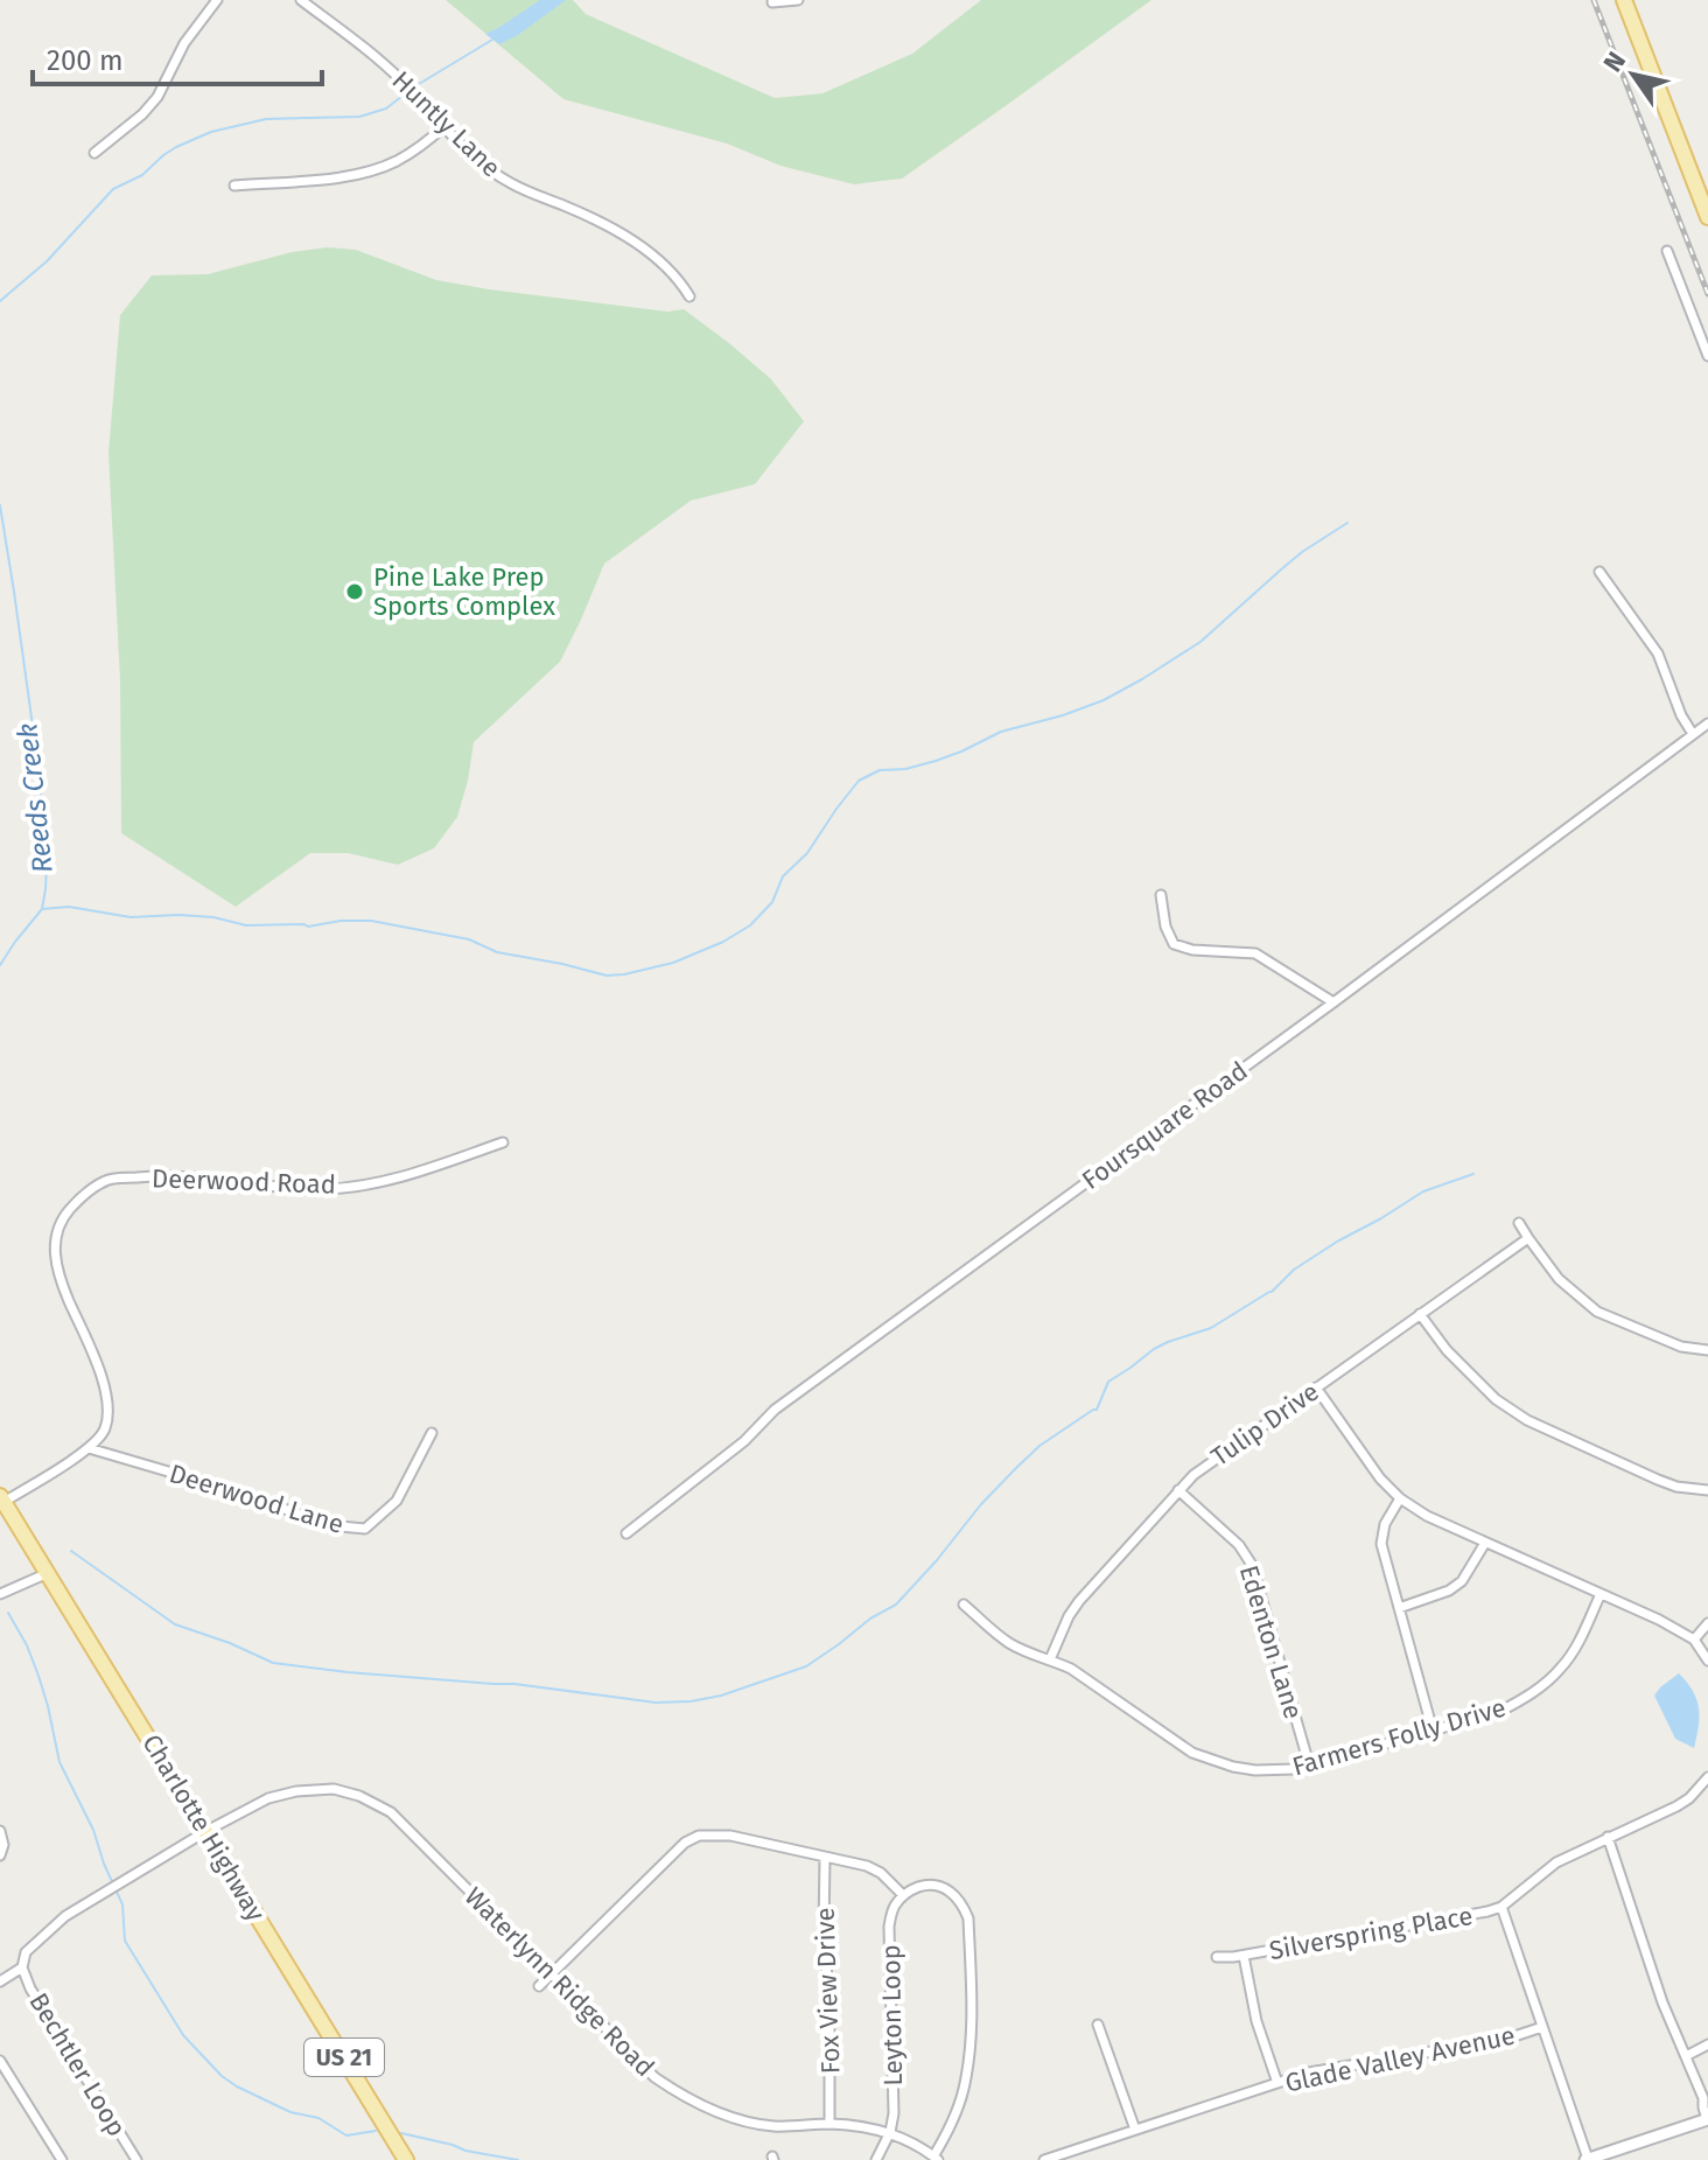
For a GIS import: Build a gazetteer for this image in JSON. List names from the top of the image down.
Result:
{
  "streets": {
    "main road": ["Charlotte Highway", "US 21"],
    "street": [
      "Huntly Lane",
      "Foursquare Road",
      "Deerwood Road",
      "Tulip Drive",
      "Deerwood Lane",
      "Edenton Lane",
      "Farmers Folly Drive",
      "Silverspring Place",
      "Waterlynn Ridge Road",
      "Fox View Drive",
      "Leyton Loop",
      "Glade Valley Avenue",
      "Bechtler Loop"
    ]
  },
  "crossings": [
    ["Deerwood Road", "Deerwood Lane"],
    ["Tulip Drive", "Edenton Lane"],
    ["Tulip Drive", "Farmers Folly Drive"],
    ["Edenton Lane", "Farmers Folly Drive"],
    ["Charlotte Highway", "Waterlynn Ridge Road"],
    ["Waterlynn Ridge Road", "Fox View Drive"],
    ["Waterlynn Ridge Road", "Leyton Loop"],
    ["Waterlynn Ridge Road", "Bechtler Loop"]
  ],
  "water": ["Reeds Creek"],
  "places": ["Pine Lake Prep Sports Complex"],
  "scale_bar": "200 m",
  "north": "top left"
}
